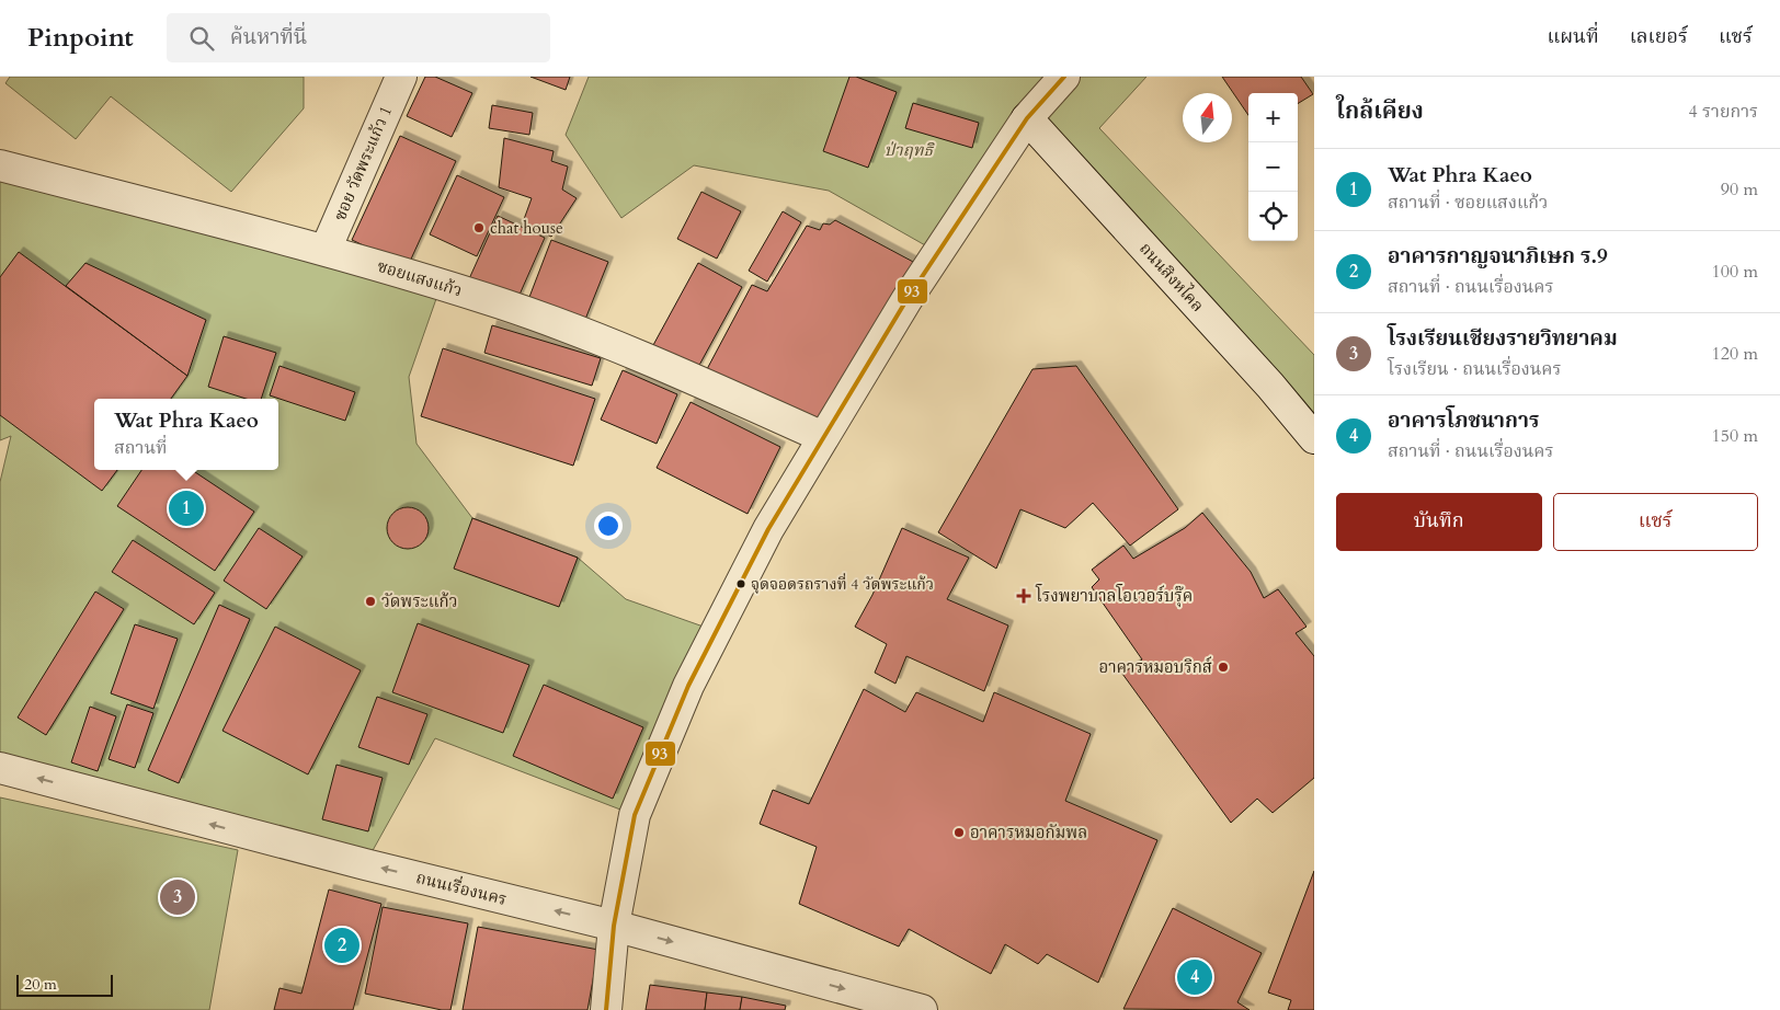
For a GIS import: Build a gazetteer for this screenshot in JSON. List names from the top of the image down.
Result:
{
  "streets": {
    "street": [
      "ซอย วัดพระแก้ว 1",
      "ถนนสิงหไคล",
      "ซอยแสงแก้ว",
      "ถนนเรื่องนคร"
    ]
  },
  "crossings": [
    ["ซอย วัดพระแก้ว 1", "ซอยแสงแก้ว"]
  ],
  "parks": ["ป่าฤทธิ"],
  "places": {
    "other": [
      "chat house",
      "จุดจอดรถรางที่ 4 วัดพระแก้ว",
      "วัดพระแก้ว",
      "อาคารหมอบริกส์",
      "อาคารหมอกัมพล"
    ],
    "health": ["โรงพยาบาลโอเวอร์บรุ๊ค"]
  },
  "lines": ["transit line 93"],
  "scale_bar": "20 m",
  "north": "top",
  "page": {
    "header": "Pinpoint",
    "search": "ค้นหาที่นี่",
    "nav": ["แผนที่", "เลเยอร์", "แชร์"],
    "heading": ["ใกล้เคียง", "4 รายการ"],
    "map_buttons": ["+", "−"],
    "list": [
      {
        "mark": "1",
        "name": "Wat Phra Kaeo",
        "note": "สถานที่ · ซอยแสงแก้ว",
        "value": "90 m"
      },
      {
        "mark": "2",
        "name": "อาคารกาญจนาภิเษก ร.9",
        "note": "สถานที่ · ถนนเรื่องนคร",
        "value": "100 m"
      },
      {
        "mark": "3",
        "name": "โรงเรียนเชียงรายวิทยาคม",
        "note": "โรงเรียน · ถนนเรื่องนคร",
        "value": "120 m"
      },
      {
        "mark": "4",
        "name": "อาคารโภชนาการ",
        "note": "สถานที่ · ถนนเรื่องนคร",
        "value": "150 m"
      }
    ],
    "popup": ["Wat Phra Kaeo", "สถานที่"],
    "buttons": ["บันทึก", "แชร์"],
    "pins": [
      "1",
      "3",
      "2",
      "4"
    ],
    "scale": "20 m"
  }
}
